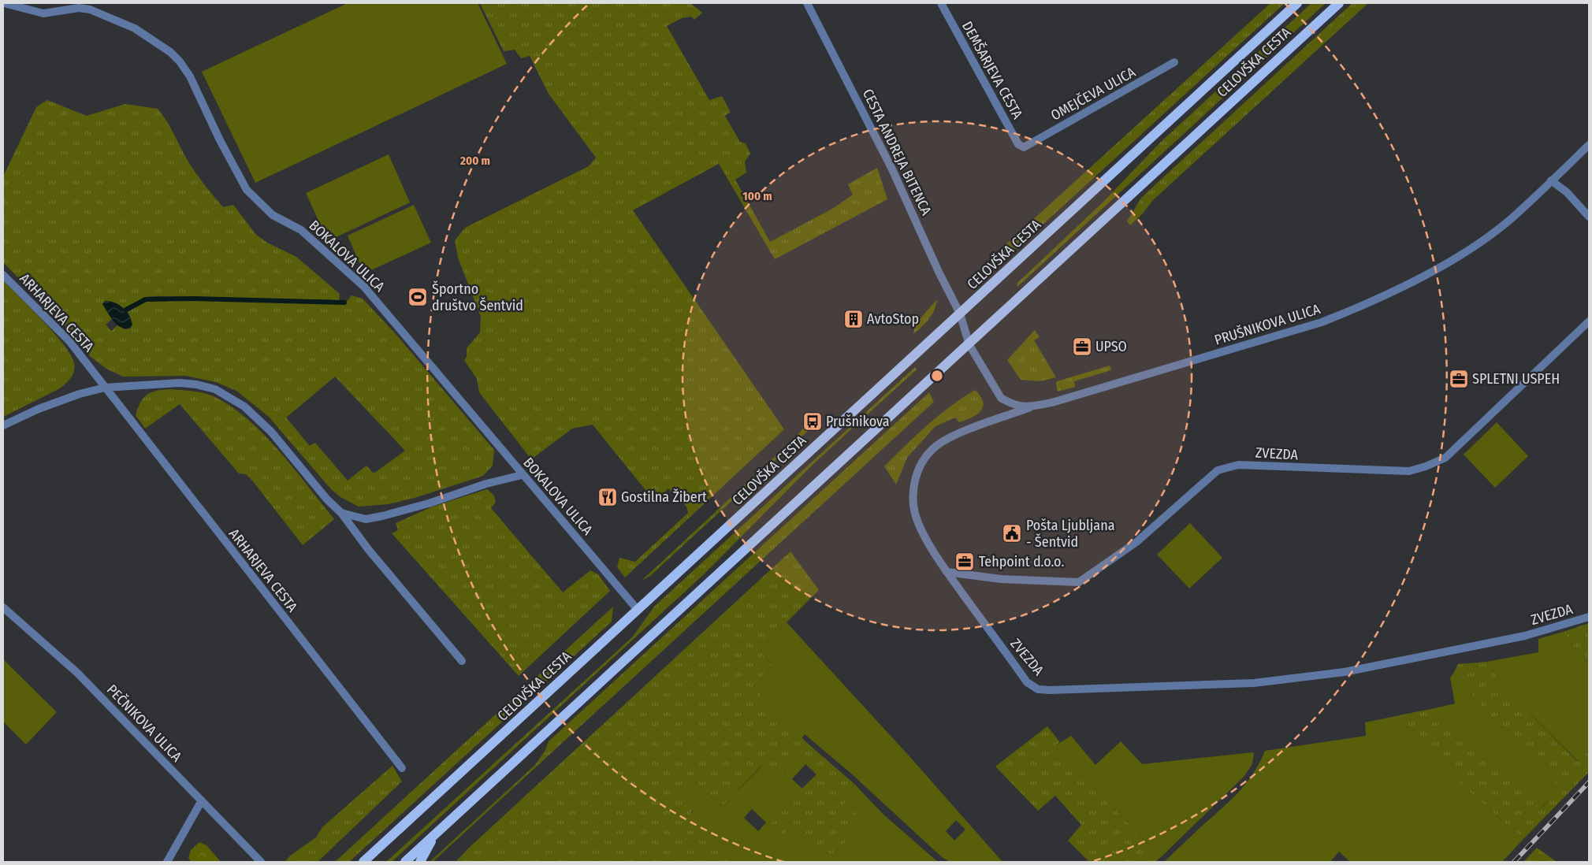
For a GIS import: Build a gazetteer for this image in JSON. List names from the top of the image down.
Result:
{
  "streets": {
    "main road": ["CELOVŠKA CESTA"],
    "street": [
      "DEMŠARJEVA CESTA",
      "OMEJČEVA ULICA",
      "CESTA ANDREJA BITENCA",
      "BOKALOVA ULICA",
      "ARHARJEVA CESTA",
      "PRUŠNIKOVA ULICA",
      "ZVEZDA",
      "PEČNIKOVA ULICA"
    ]
  },
  "crossings": [
    ["CELOVŠKA CESTA", "CESTA ANDREJA BITENCA"],
    ["CELOVŠKA CESTA", "BOKALOVA ULICA"],
    ["CELOVŠKA CESTA", "PRUŠNIKOVA ULICA"],
    ["DEMŠARJEVA CESTA", "OMEJČEVA ULICA"],
    ["CESTA ANDREJA BITENCA", "PRUŠNIKOVA ULICA"],
    ["PRUŠNIKOVA ULICA", "ZVEZDA"]
  ],
  "places": {
    "sports": ["Športno društvo Šentvid"],
    "building": ["AvtoStop"],
    "office": ["UPSO", "SPLETNI USPEH", "Tehpoint d.o.o."],
    "bus stop": ["Prušnikova"],
    "restaurant": ["Gostilna Žibert"],
    "public building": ["Pošta Ljubljana - Šentvid"]
  },
  "rings": ["200 m", "100 m"]
}
